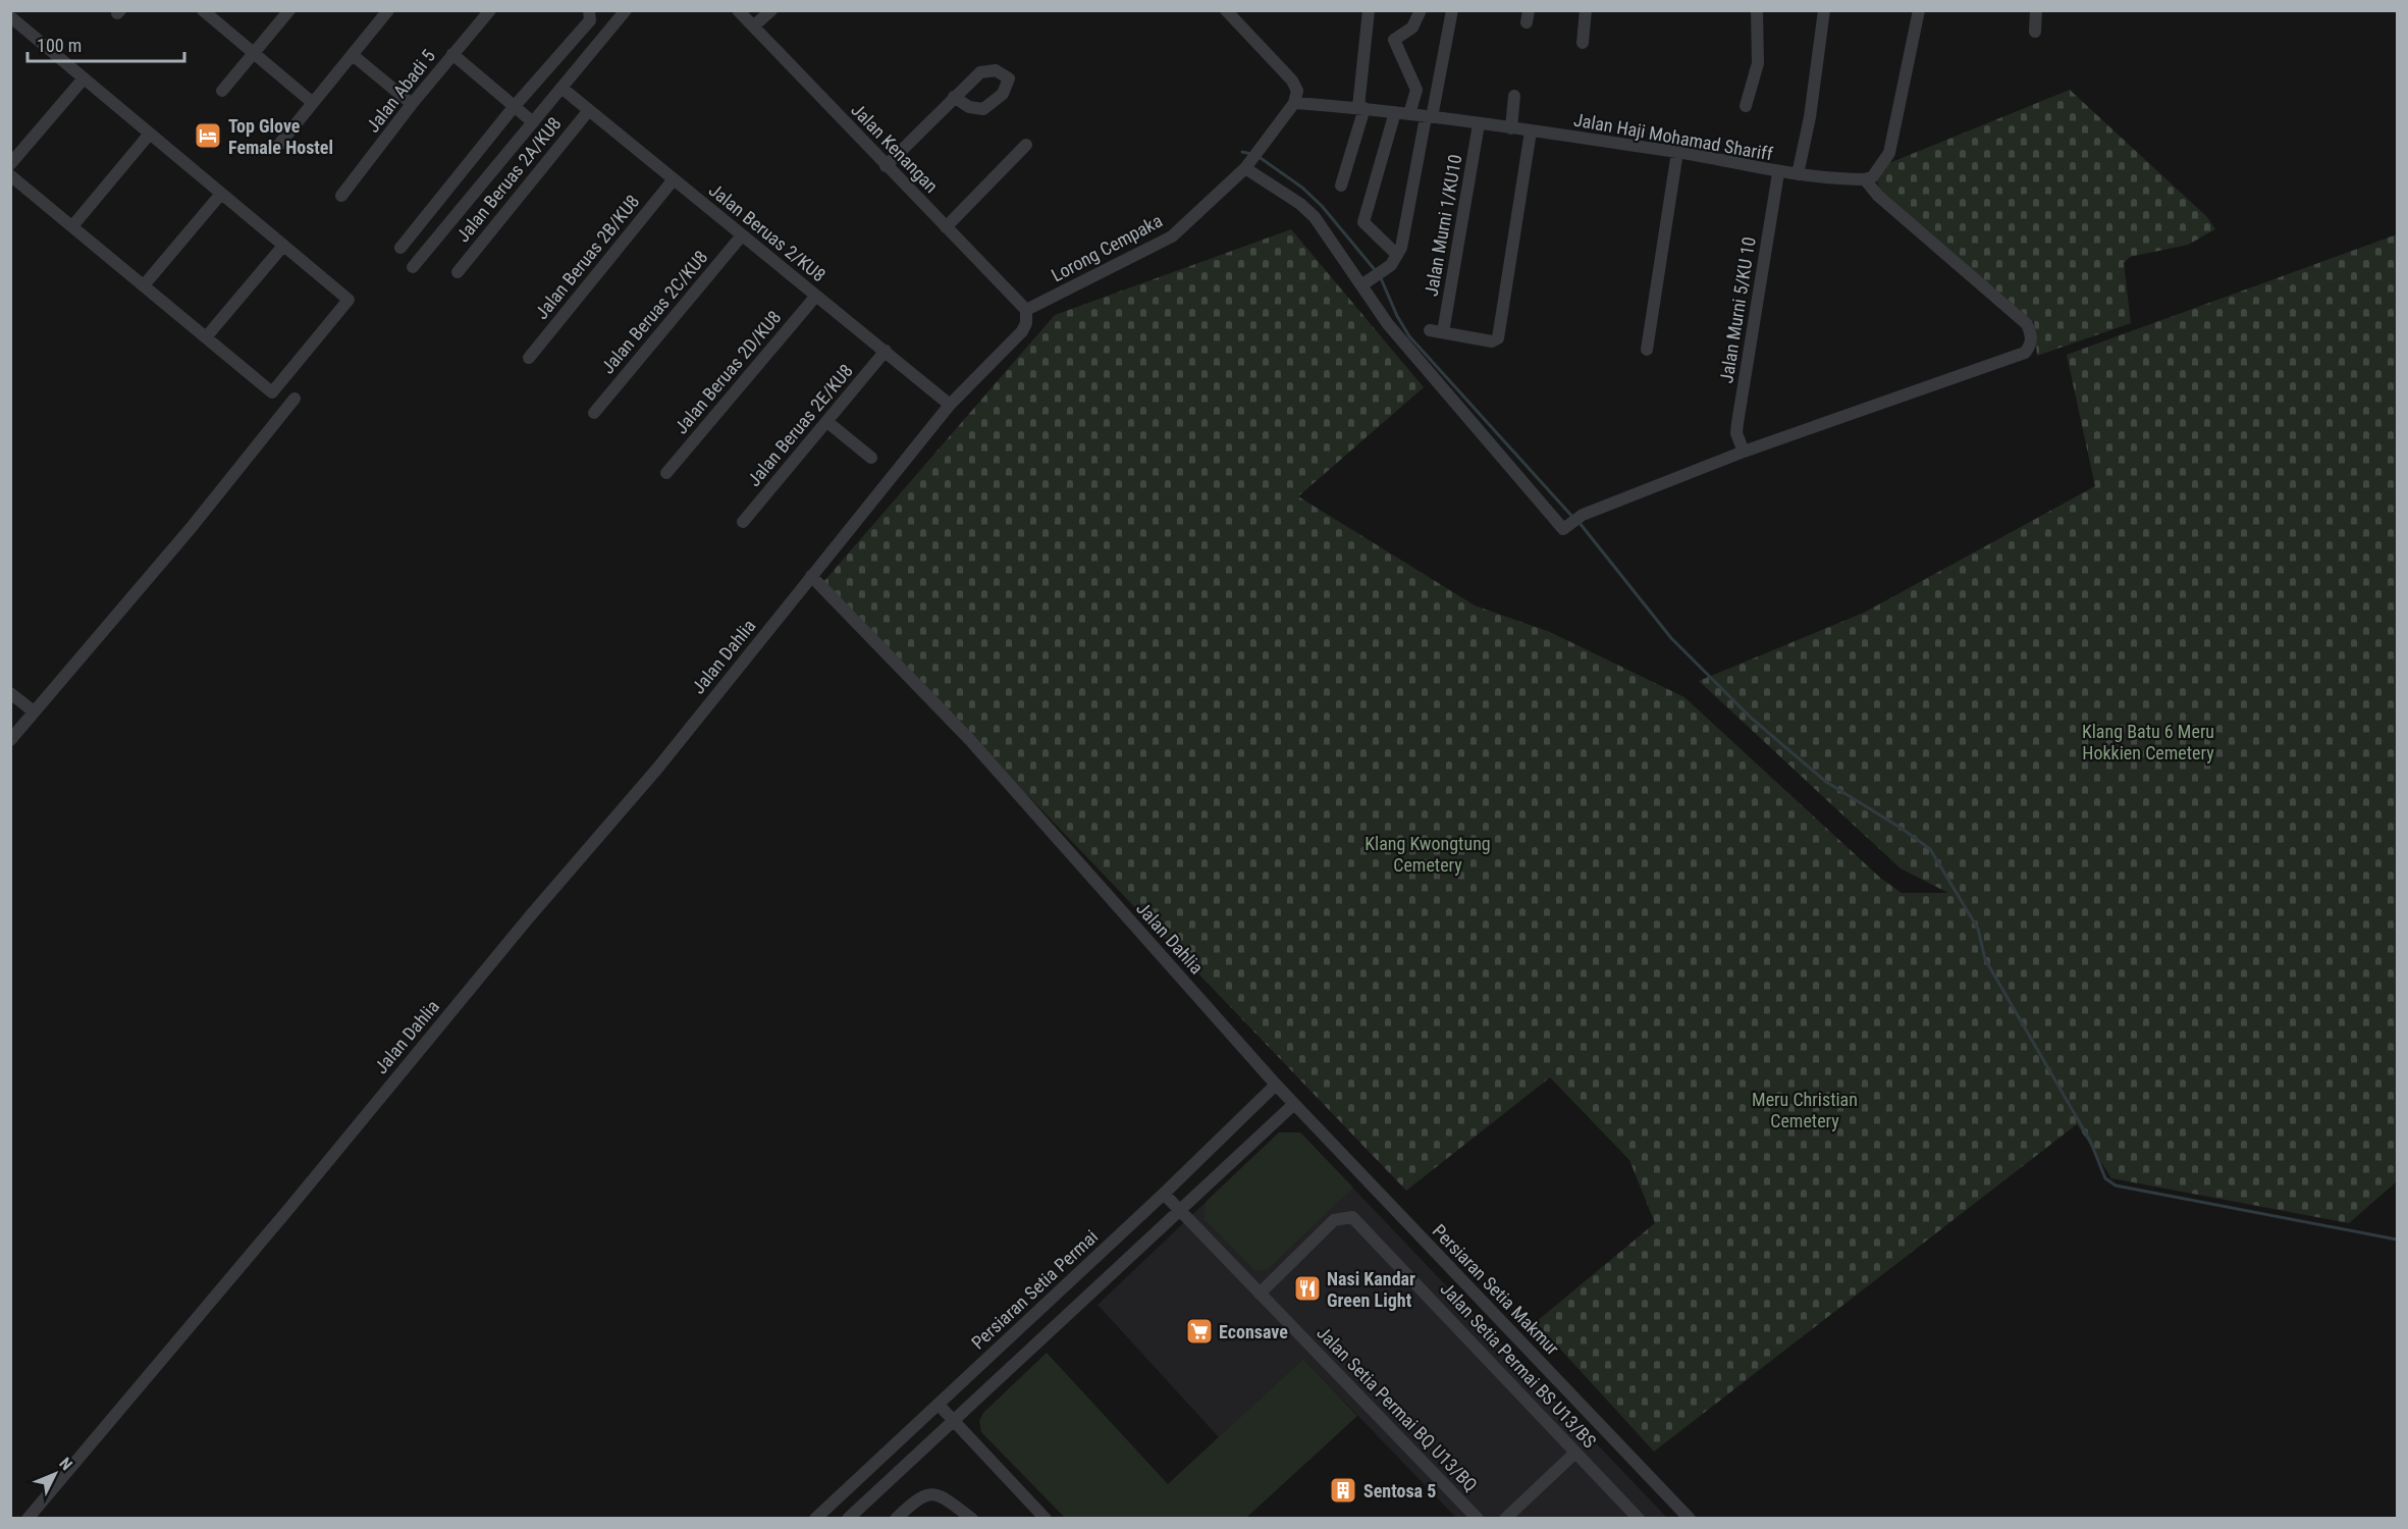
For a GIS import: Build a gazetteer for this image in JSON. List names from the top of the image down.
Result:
{
  "streets": {
    "street": [
      "Jalan Abadi 5",
      "Jalan Haji Mohamad Shariff",
      "Jalan Kenangan",
      "Jalan Beruas 2A/KU8",
      "Jalan Murni 1/KU10",
      "Jalan Beruas 2/KU8",
      "Lorong Cempaka",
      "Jalan Beruas 2B/KU8",
      "Jalan Murni 5/KU 10",
      "Jalan Beruas 2C/KU8",
      "Jalan Beruas 2D/KU8",
      "Jalan Beruas 2E/KU8",
      "Jalan Dahlia",
      "Persiaran Setia Permai",
      "Persiaran Setia Makmur",
      "Jalan Setia Permai BS U13/BS",
      "Jalan Setia Permai BQ U13/BQ"
    ]
  },
  "crossings": [
    ["Jalan Haji Mohamad Shariff", "Jalan Murni 1/KU10"],
    ["Jalan Haji Mohamad Shariff", "Lorong Cempaka"],
    ["Jalan Haji Mohamad Shariff", "Jalan Murni 5/KU 10"],
    ["Jalan Kenangan", "Lorong Cempaka"],
    ["Jalan Kenangan", "Jalan Dahlia"],
    ["Jalan Beruas 2A/KU8", "Jalan Beruas 2/KU8"],
    ["Jalan Beruas 2/KU8", "Jalan Beruas 2B/KU8"],
    ["Jalan Beruas 2/KU8", "Jalan Beruas 2C/KU8"],
    ["Jalan Beruas 2/KU8", "Jalan Beruas 2D/KU8"],
    ["Jalan Beruas 2/KU8", "Jalan Beruas 2E/KU8"],
    ["Jalan Beruas 2/KU8", "Jalan Dahlia"],
    ["Lorong Cempaka", "Jalan Dahlia"],
    ["Jalan Dahlia", "Persiaran Setia Permai"],
    ["Jalan Dahlia", "Persiaran Setia Makmur"],
    ["Persiaran Setia Permai", "Persiaran Setia Makmur"],
    ["Persiaran Setia Permai", "Jalan Setia Permai BQ U13/BQ"],
    ["Jalan Setia Permai BS U13/BS", "Jalan Setia Permai BQ U13/BQ"]
  ],
  "parks": ["Klang Batu 6 Meru Hokkien Cemetery", "Klang Kwongtung Cemetery", "Meru Christian Cemetery"],
  "places": {
    "hotel": ["Top Glove Female Hostel"],
    "restaurant": ["Nasi Kandar Green Light"],
    "supermarket": ["Econsave"],
    "building": ["Sentosa 5"]
  },
  "scale_bar": "100 m",
  "north": "top right"
}
